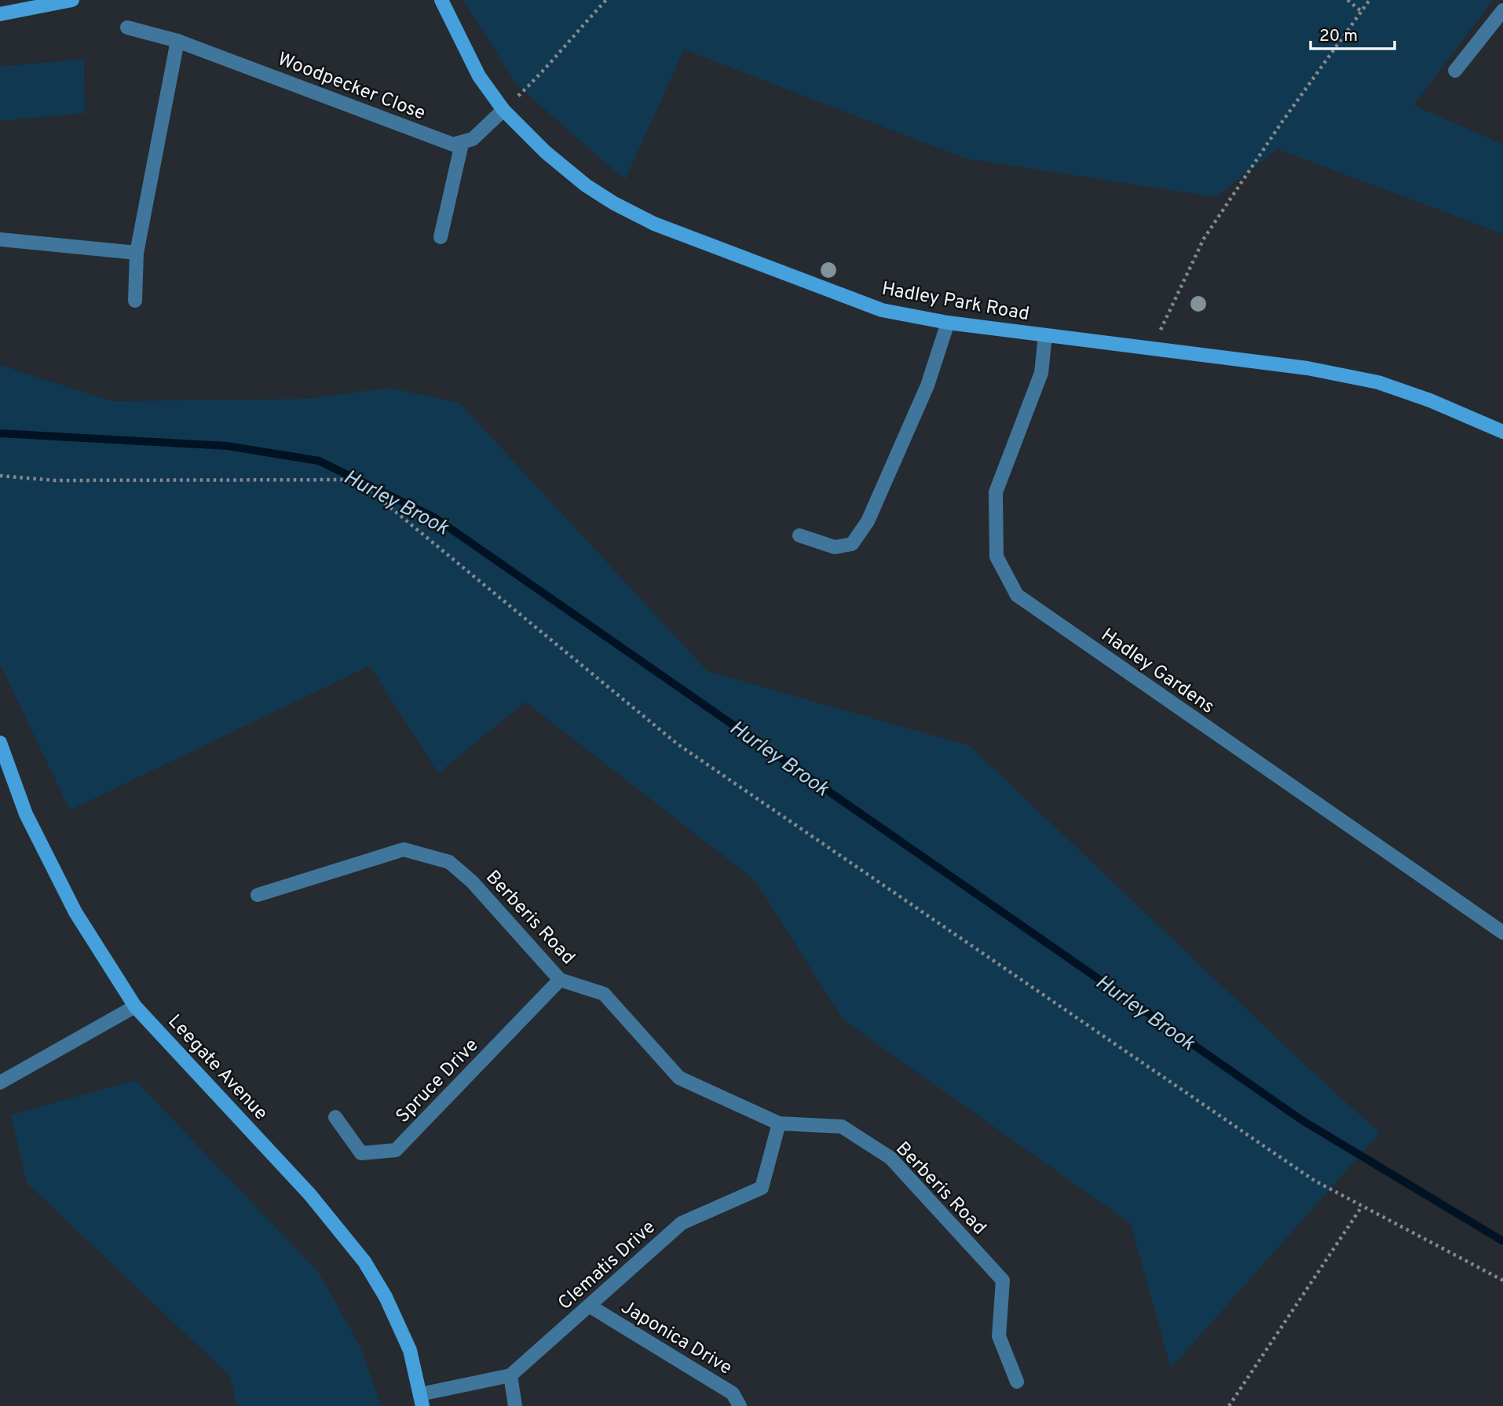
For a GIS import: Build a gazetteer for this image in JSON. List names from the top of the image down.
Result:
{
  "streets": {
    "street": [
      "Woodpecker Close",
      "Hadley Park Road",
      "Hadley Gardens",
      "Berberis Road",
      "Leegate Avenue",
      "Spruce Drive",
      "Clematis Drive",
      "Japonica Drive"
    ]
  },
  "crossings": [
    ["Hadley Park Road", "Hadley Gardens"],
    ["Berberis Road", "Spruce Drive"],
    ["Berberis Road", "Clematis Drive"],
    ["Leegate Avenue", "Clematis Drive"],
    ["Clematis Drive", "Japonica Drive"]
  ],
  "water": ["Hurley Brook"],
  "scale_bar": "20 m"
}
